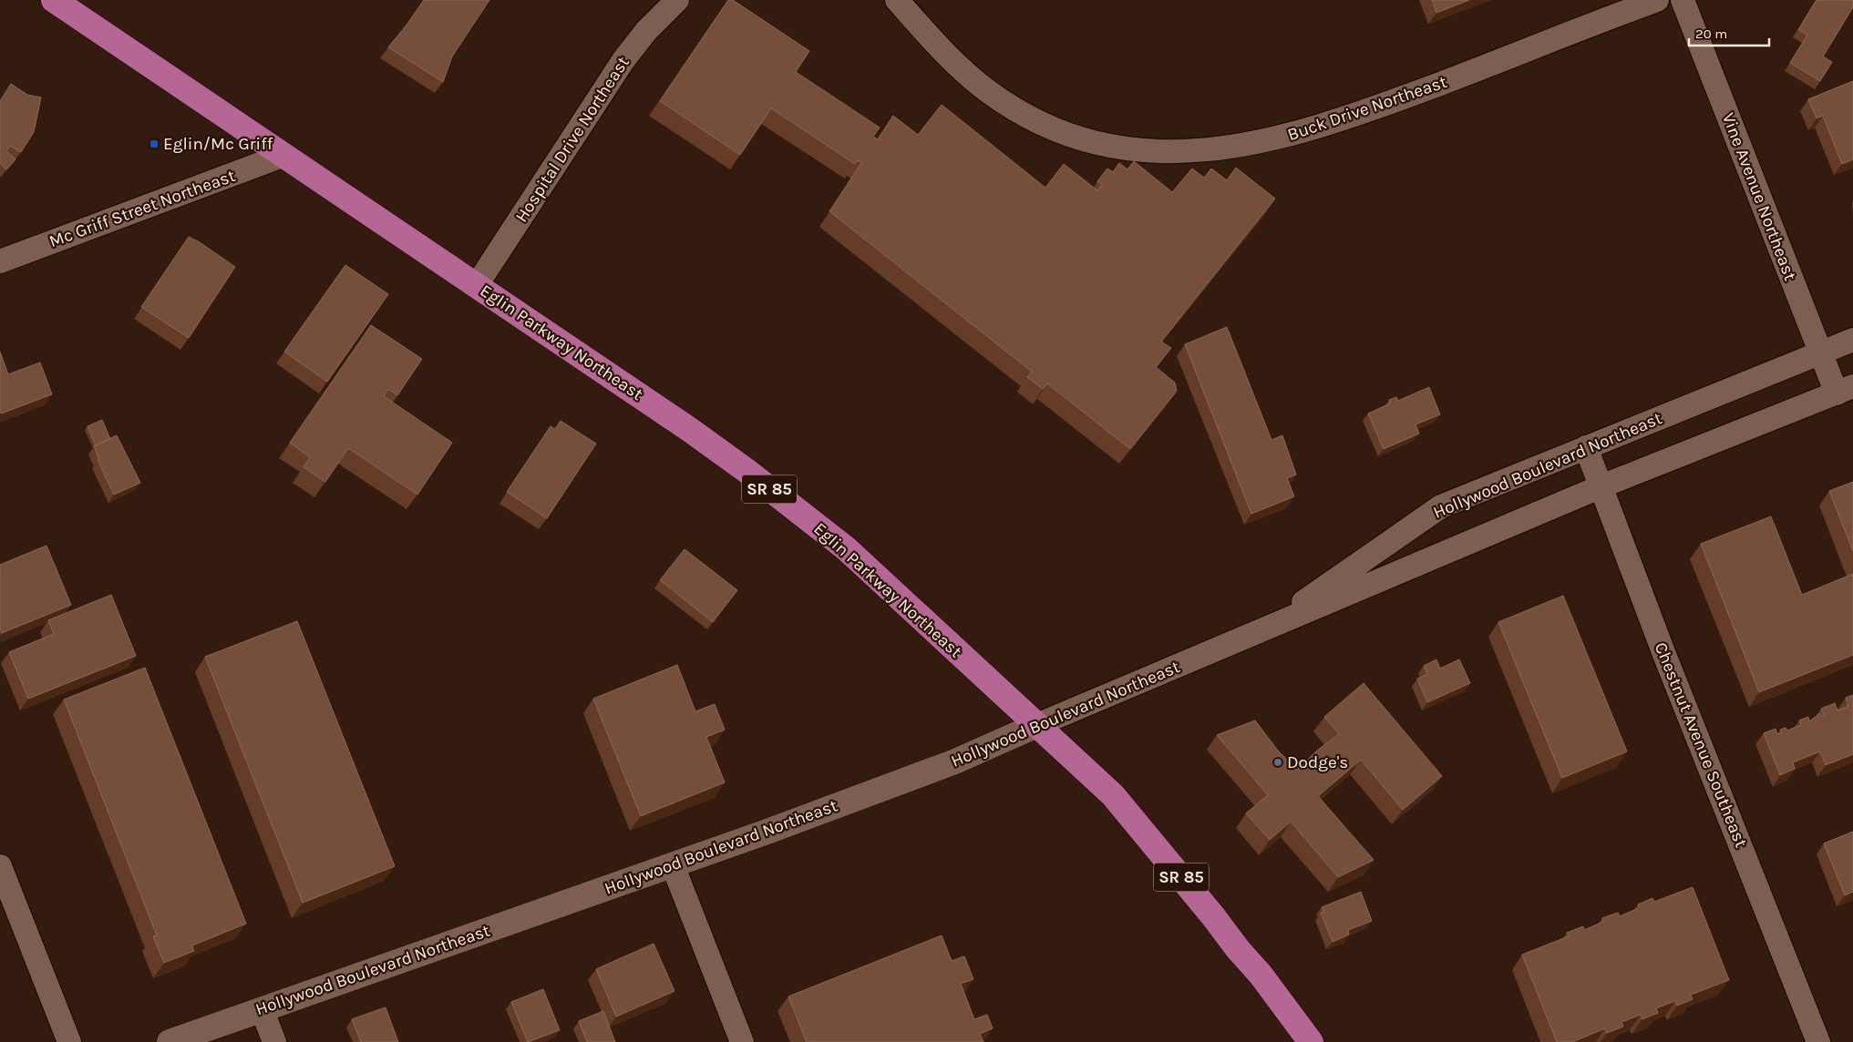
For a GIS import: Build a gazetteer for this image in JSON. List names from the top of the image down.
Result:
{
  "streets": {
    "highway": ["Eglin Parkway Northeast", "SR 85"],
    "street": [
      "Buck Drive Northeast",
      "Hospital Drive Northeast",
      "Vine Avenue Northeast",
      "Mc Griff Street Northeast",
      "Hollywood Boulevard Northeast",
      "Chestnut Avenue Southeast"
    ]
  },
  "crossings": [
    ["Hospital Drive Northeast", "Eglin Parkway Northeast"],
    ["Vine Avenue Northeast", "Hollywood Boulevard Northeast"],
    ["Mc Griff Street Northeast", "Eglin Parkway Northeast"],
    ["Eglin Parkway Northeast", "Hollywood Boulevard Northeast"],
    ["Eglin Parkway Northeast", "SR 85"],
    ["Hollywood Boulevard Northeast", "SR 85"],
    ["Hollywood Boulevard Northeast", "Chestnut Avenue Southeast"]
  ],
  "places": {
    "transit": ["Eglin/Mc Griff"],
    "other": ["Dodge's"]
  },
  "scale_bar": "20 m"
}
